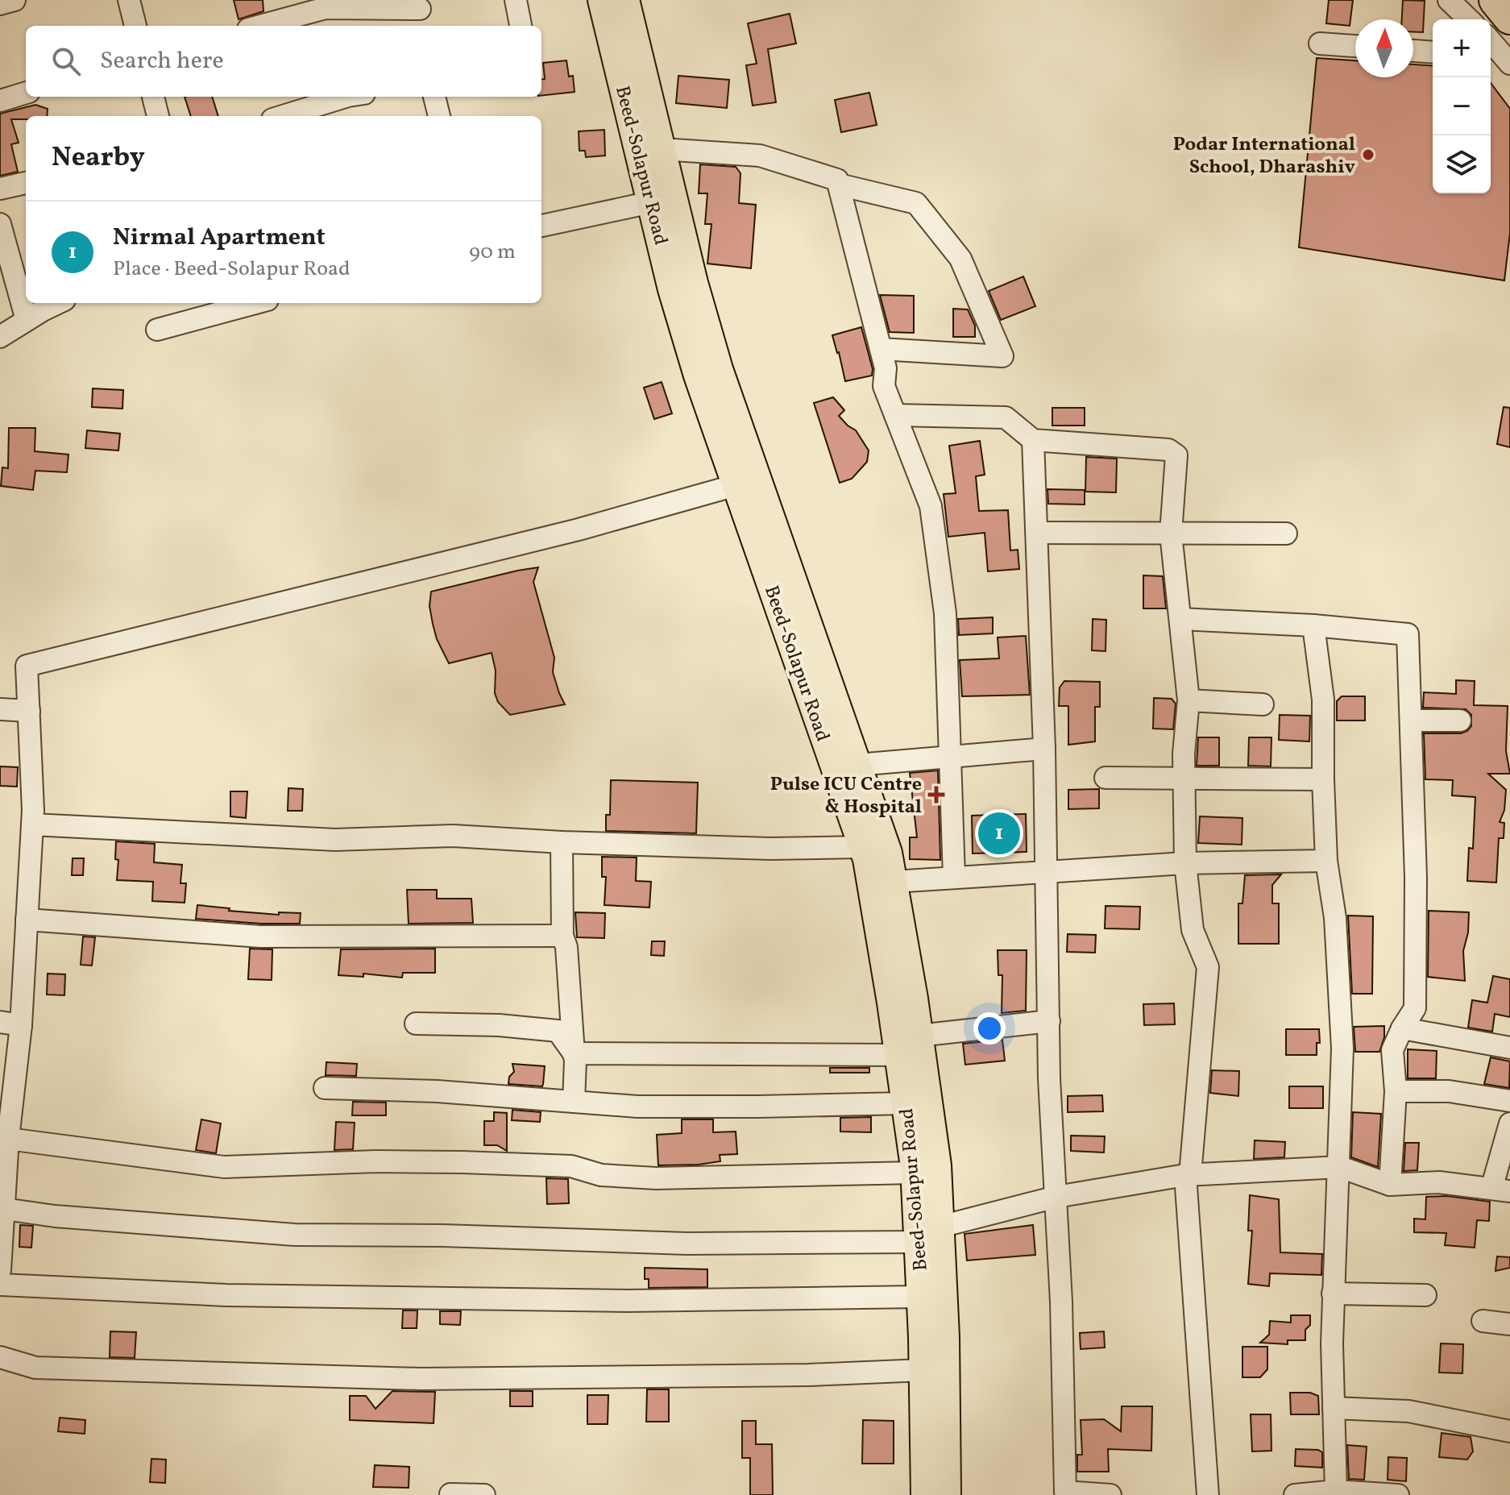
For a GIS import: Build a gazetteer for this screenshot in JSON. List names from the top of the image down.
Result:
{
  "streets": {
    "main road": ["Beed-Solapur Road"]
  },
  "places": {
    "other": ["Podar International School, Dharashiv"],
    "health": ["Pulse ICU Centre & Hospital"]
  },
  "north": "top",
  "page": {
    "map_buttons": ["+", "−"],
    "search": "Search here",
    "heading": "Nearby",
    "list": [
      {
        "mark": "1",
        "name": "Nirmal Apartment",
        "note": "Place · Beed-Solapur Road",
        "value": "90 m"
      }
    ],
    "pins": "1"
  }
}
